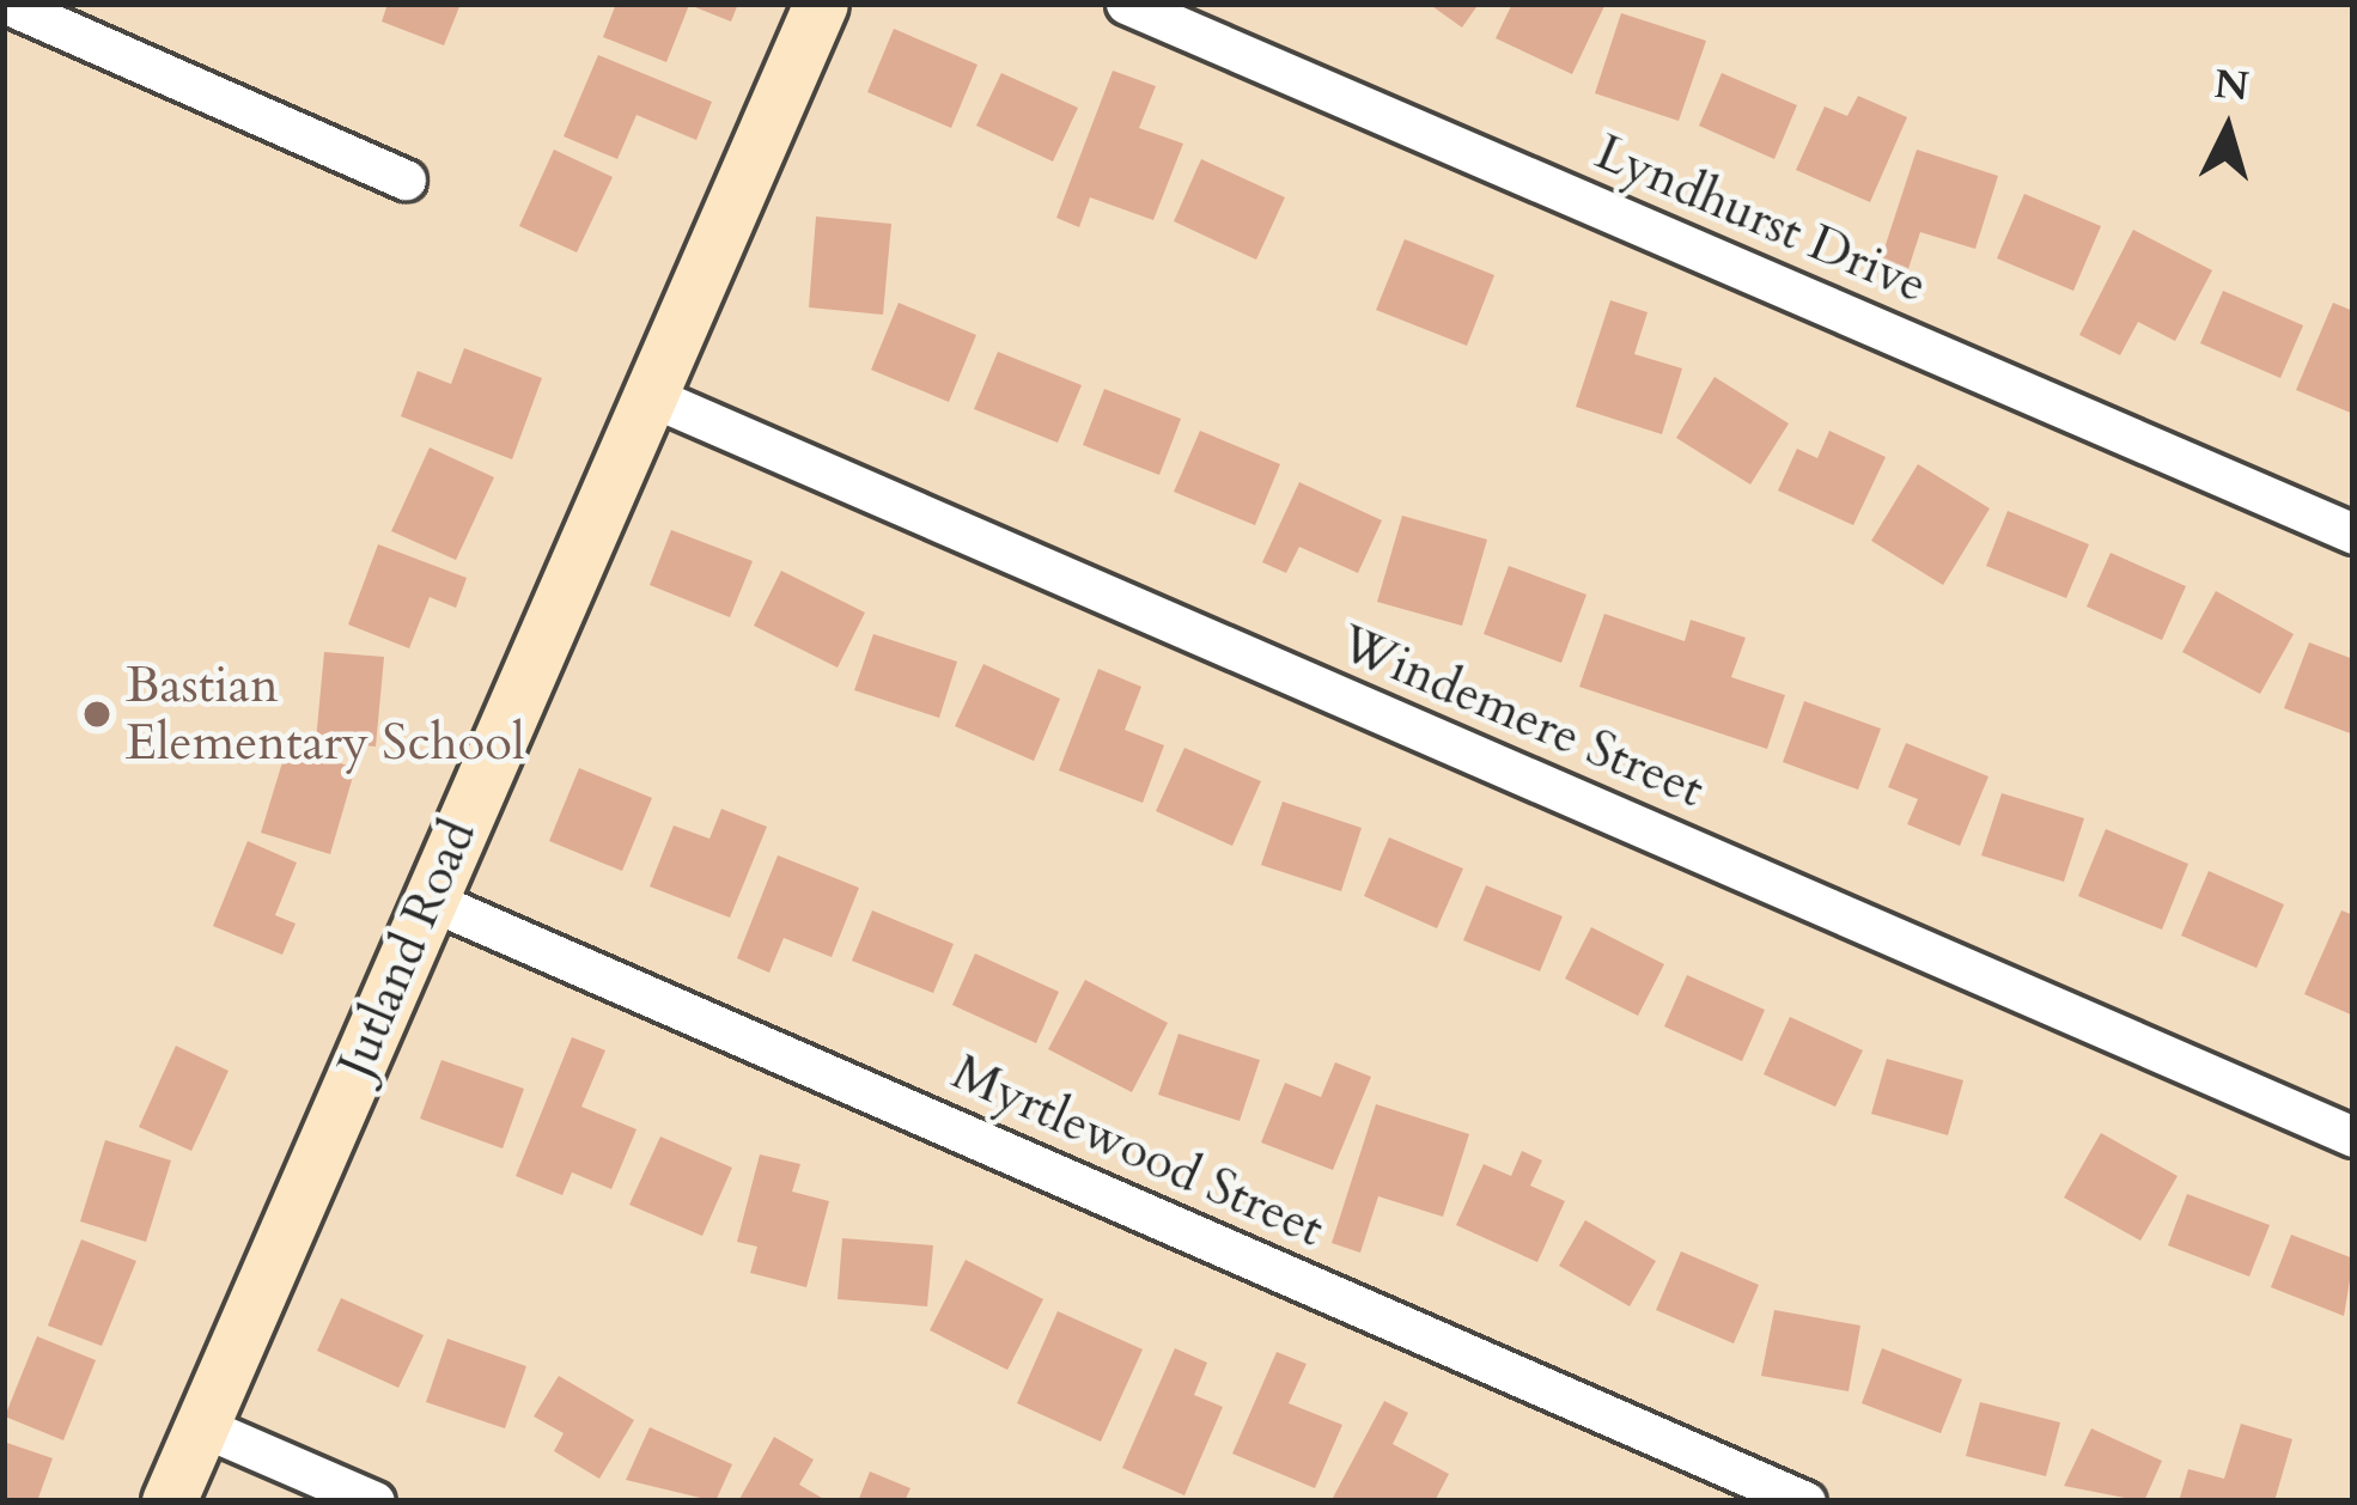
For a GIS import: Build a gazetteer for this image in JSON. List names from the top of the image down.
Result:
{
  "streets": {
    "street": [
      "Lyndhurst Drive",
      "Windemere Street",
      "Jutland Road",
      "Myrtlewood Street"
    ]
  },
  "crossings": [
    ["Windemere Street", "Jutland Road"],
    ["Jutland Road", "Myrtlewood Street"]
  ],
  "places": ["Bastian Elementary School"],
  "north": "top"
}
